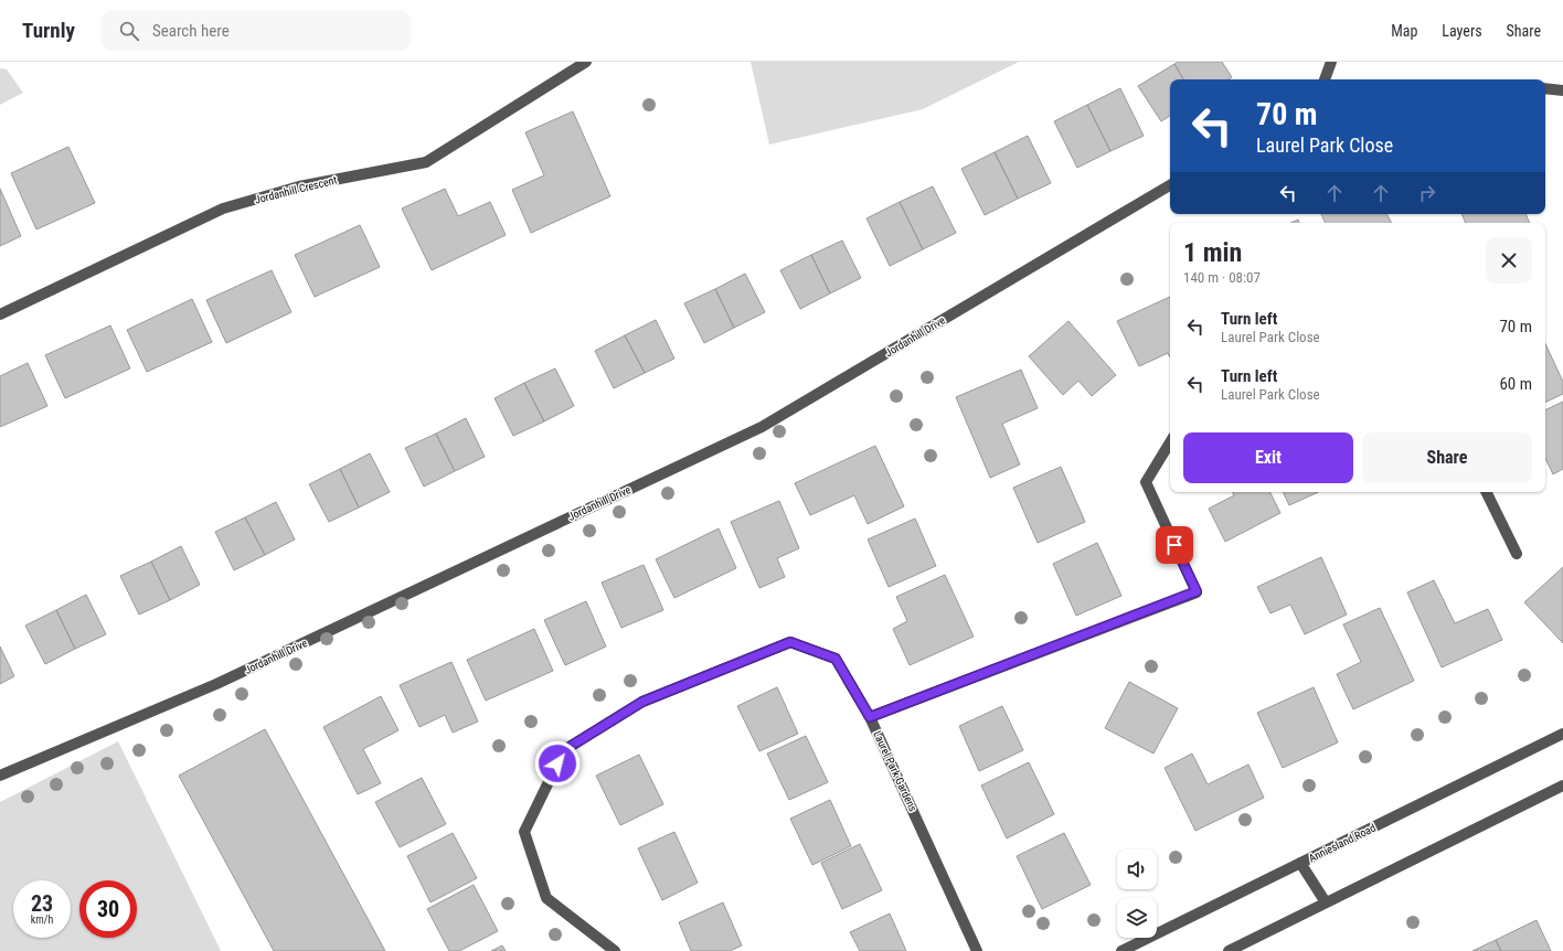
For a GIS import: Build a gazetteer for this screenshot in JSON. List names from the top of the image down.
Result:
{
  "streets": {
    "street": [
      "Jordanhill Crescent",
      "Jordanhill Drive",
      "Laurel Park Gardens",
      "Anniesland Road"
    ]
  },
  "page": {
    "header": "Turnly",
    "search": "Search here",
    "nav": ["Map", "Layers", "Share"],
    "turn": ["70 m", "Laurel Park Close"],
    "heading": ["1 min", "140 m · 08:07"],
    "list": [
      {
        "name": "Turn left",
        "note": "Laurel Park Close",
        "value": "70 m"
      },
      {
        "name": "Turn left",
        "note": "Laurel Park Close",
        "value": "60 m"
      }
    ],
    "buttons": ["Exit", "Share"],
    "speed": "23 km/h",
    "limit": "30"
  }
}
